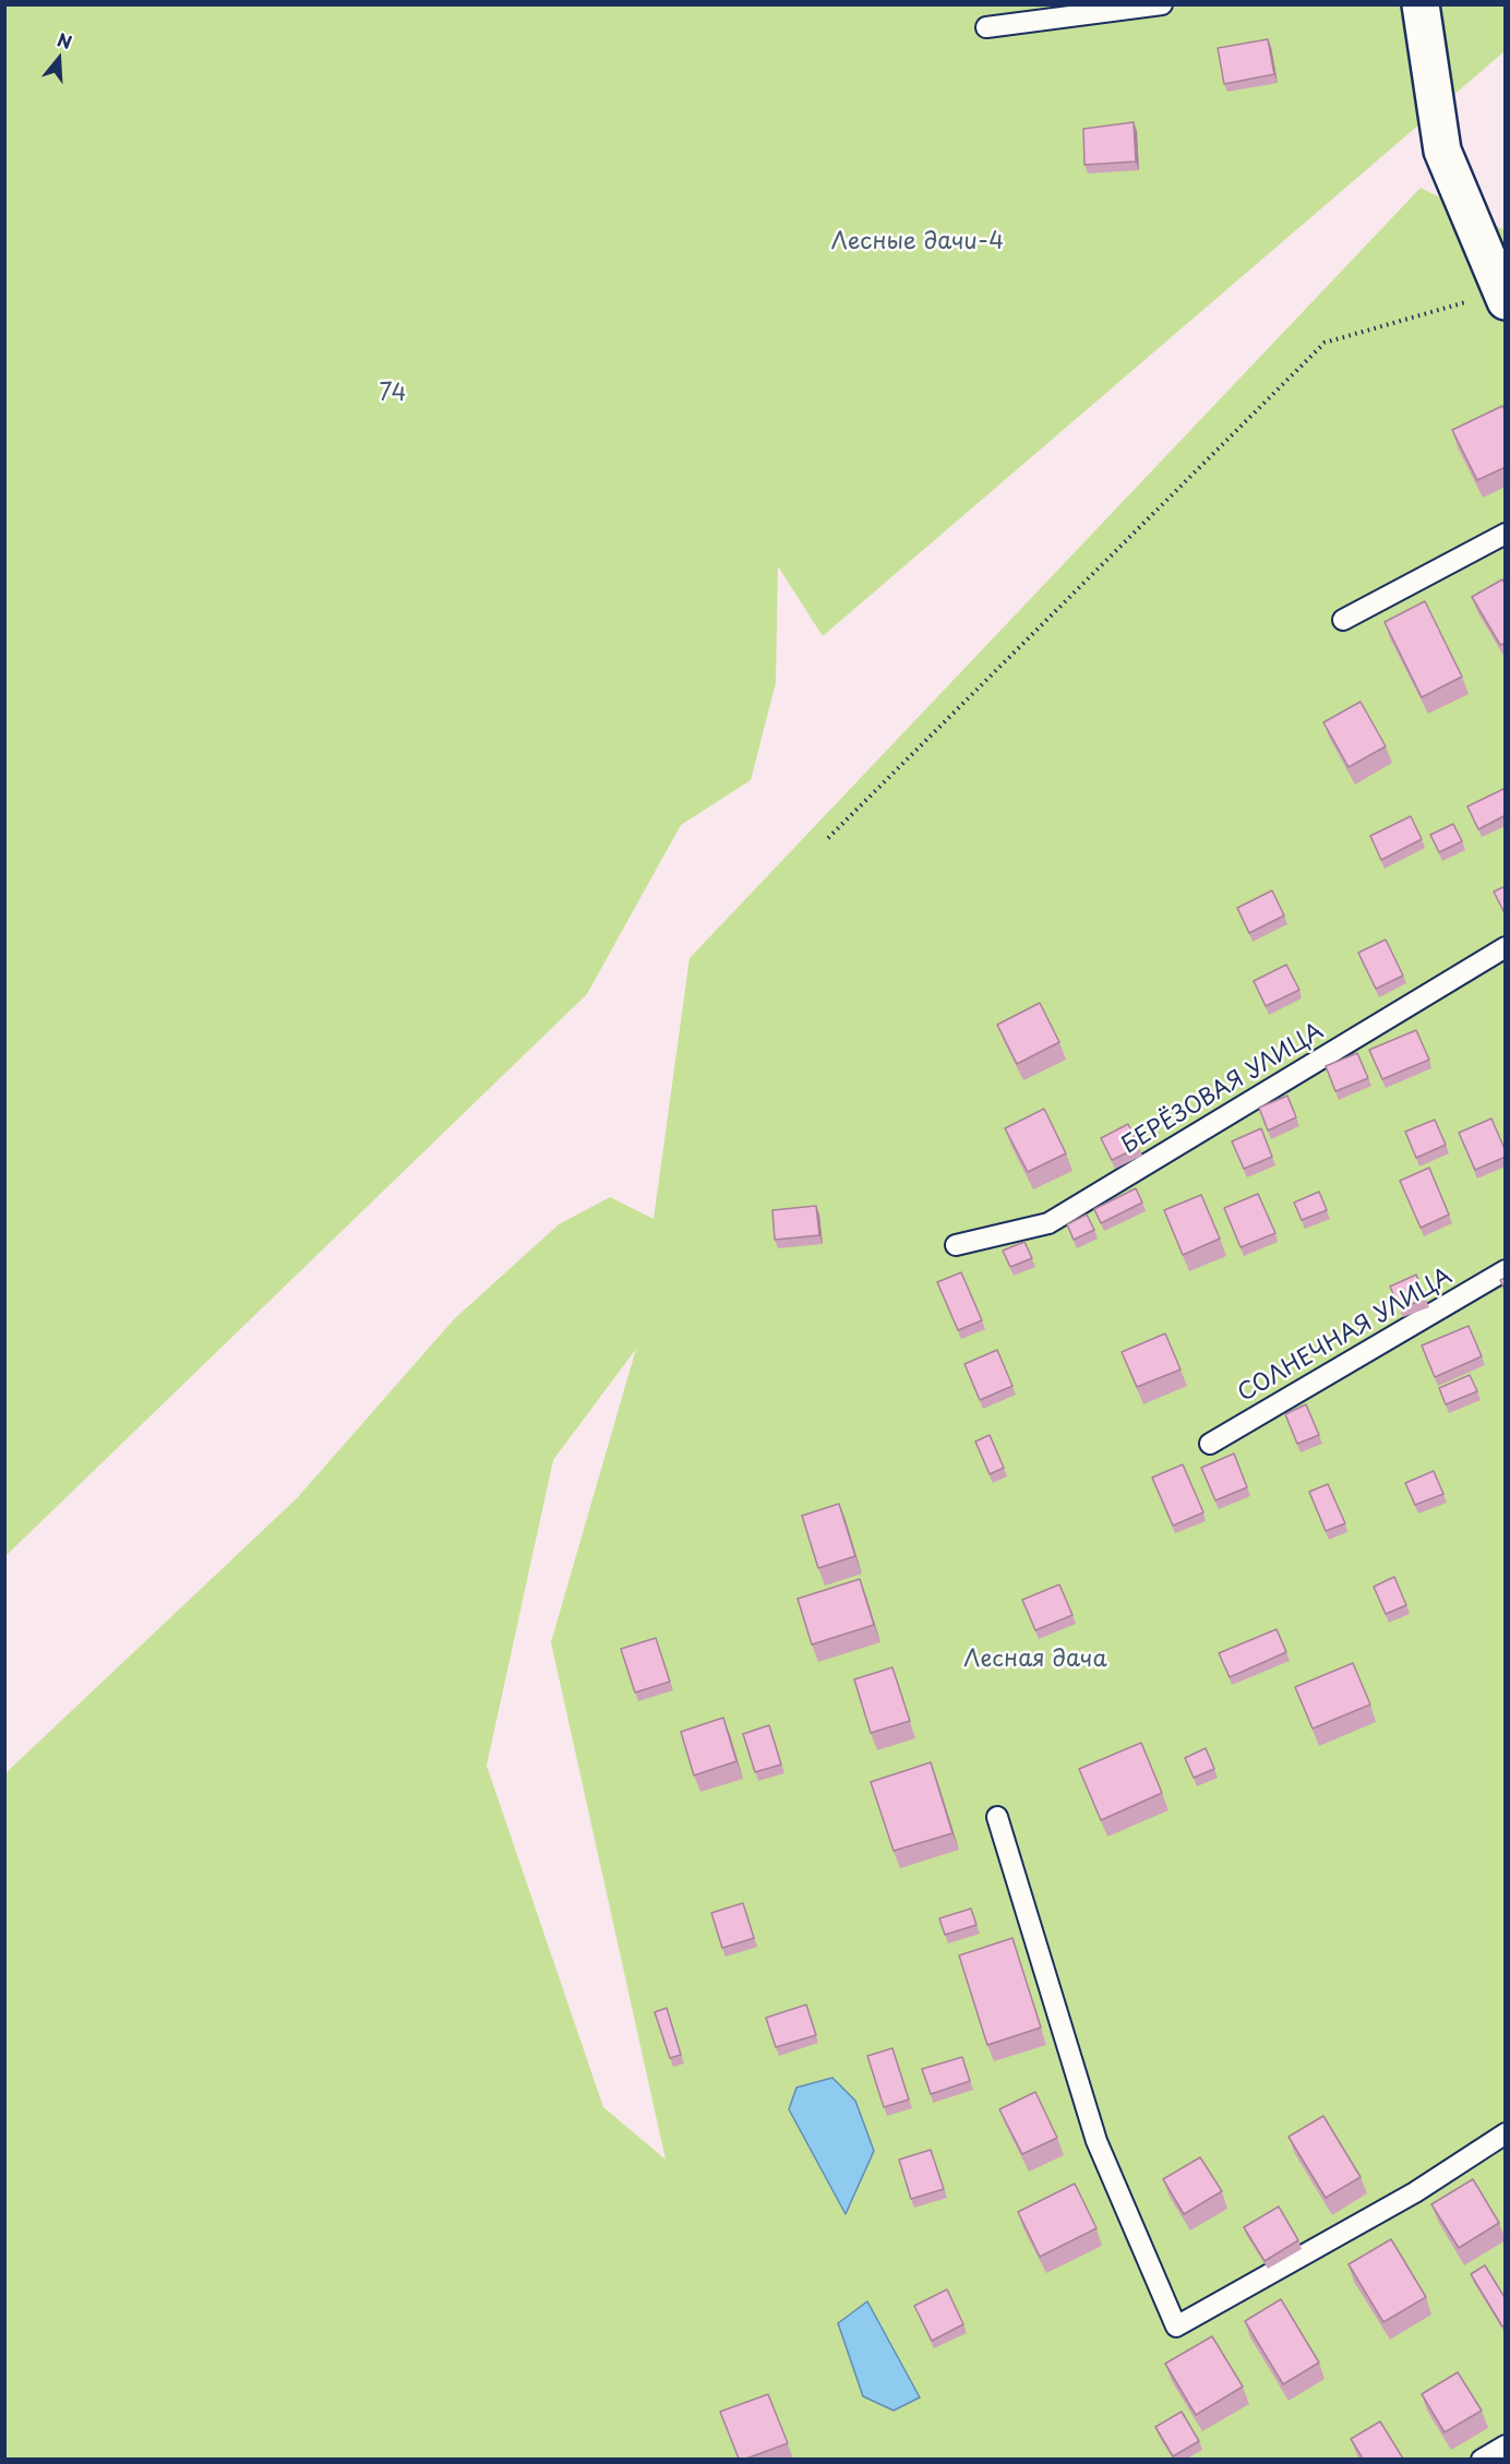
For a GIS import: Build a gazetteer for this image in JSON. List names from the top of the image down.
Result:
{
  "streets": {
    "lane": ["БЕРЁЗОВАЯ УЛИЦА", "СОЛНЕЧНАЯ УЛИЦА"]
  },
  "parks": ["Лесные дачи-4", "74", "Лесная дача"],
  "north": "top"
}
